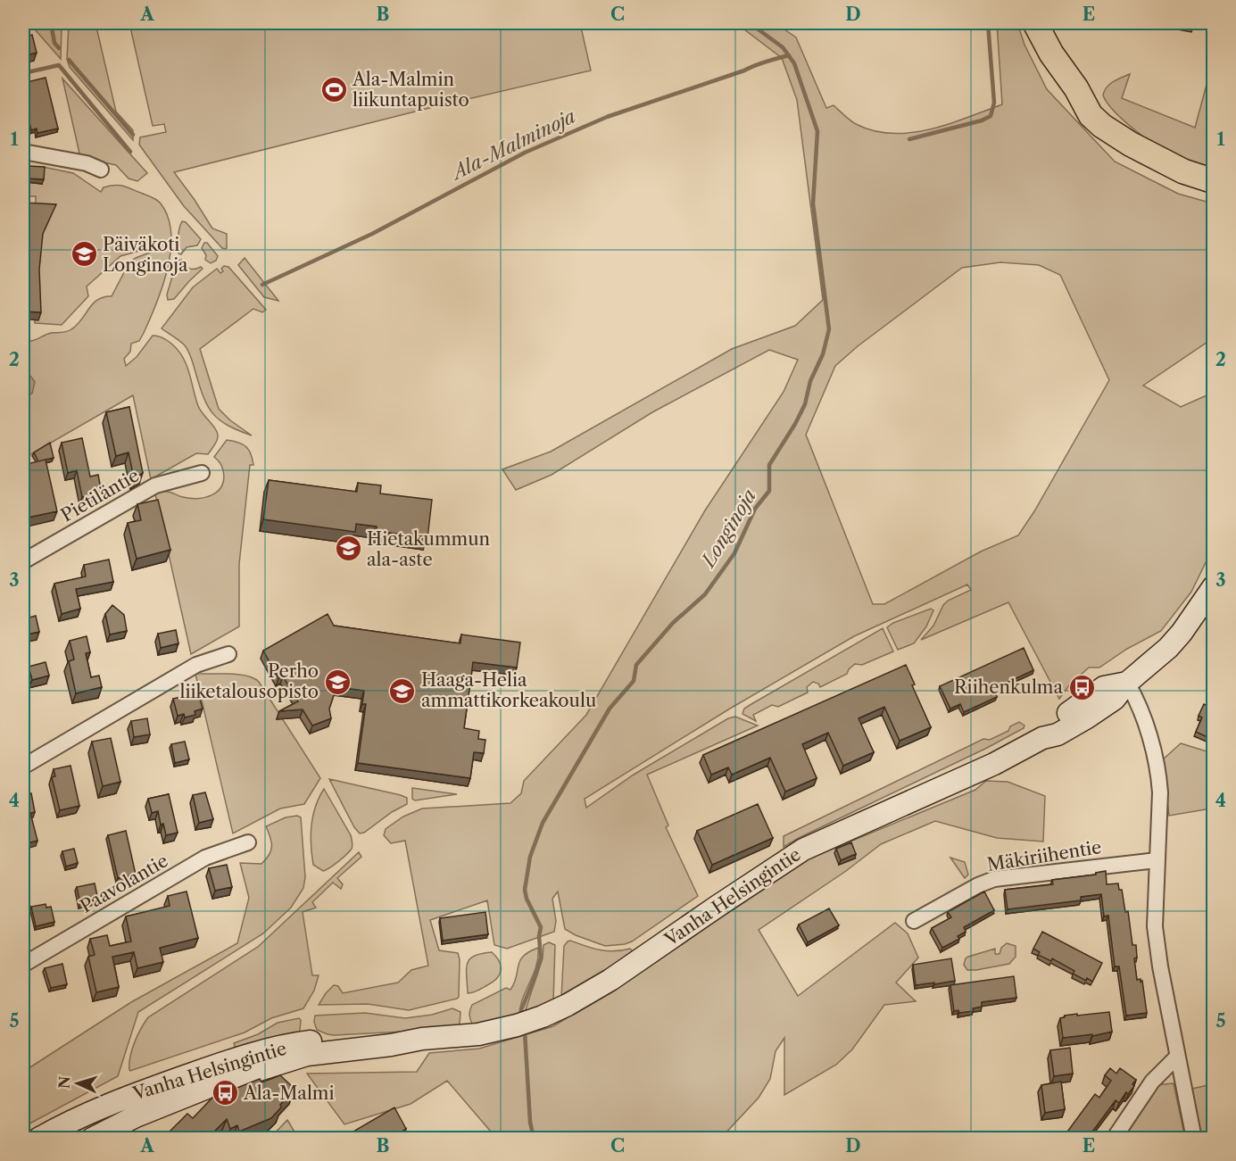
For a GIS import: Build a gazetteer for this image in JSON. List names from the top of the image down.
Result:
{
  "streets": {
    "main road": ["Vanha Helsingintie"],
    "street": ["Pietiläntie", "Mäkiriihentie", "Paavolantie"]
  },
  "water": ["Ala-Malminoja", "Longinoja"],
  "places": {
    "sports": ["Ala-Malmin liikuntapuisto"],
    "school or university": [
      "Päiväkoti Longinoja",
      "Hietakummun ala-aste",
      "Perho liiketalousopisto",
      "Haaga-Helia ammattikorkeakoulu"
    ],
    "bus stop": ["Riihenkulma", "Ala-Malmi"]
  },
  "north": "left",
  "grid": {
    "columns": [
      "A",
      "B",
      "C",
      "D",
      "E"
    ],
    "rows": [
      "1",
      "2",
      "3",
      "4",
      "5"
    ]
  }
}
